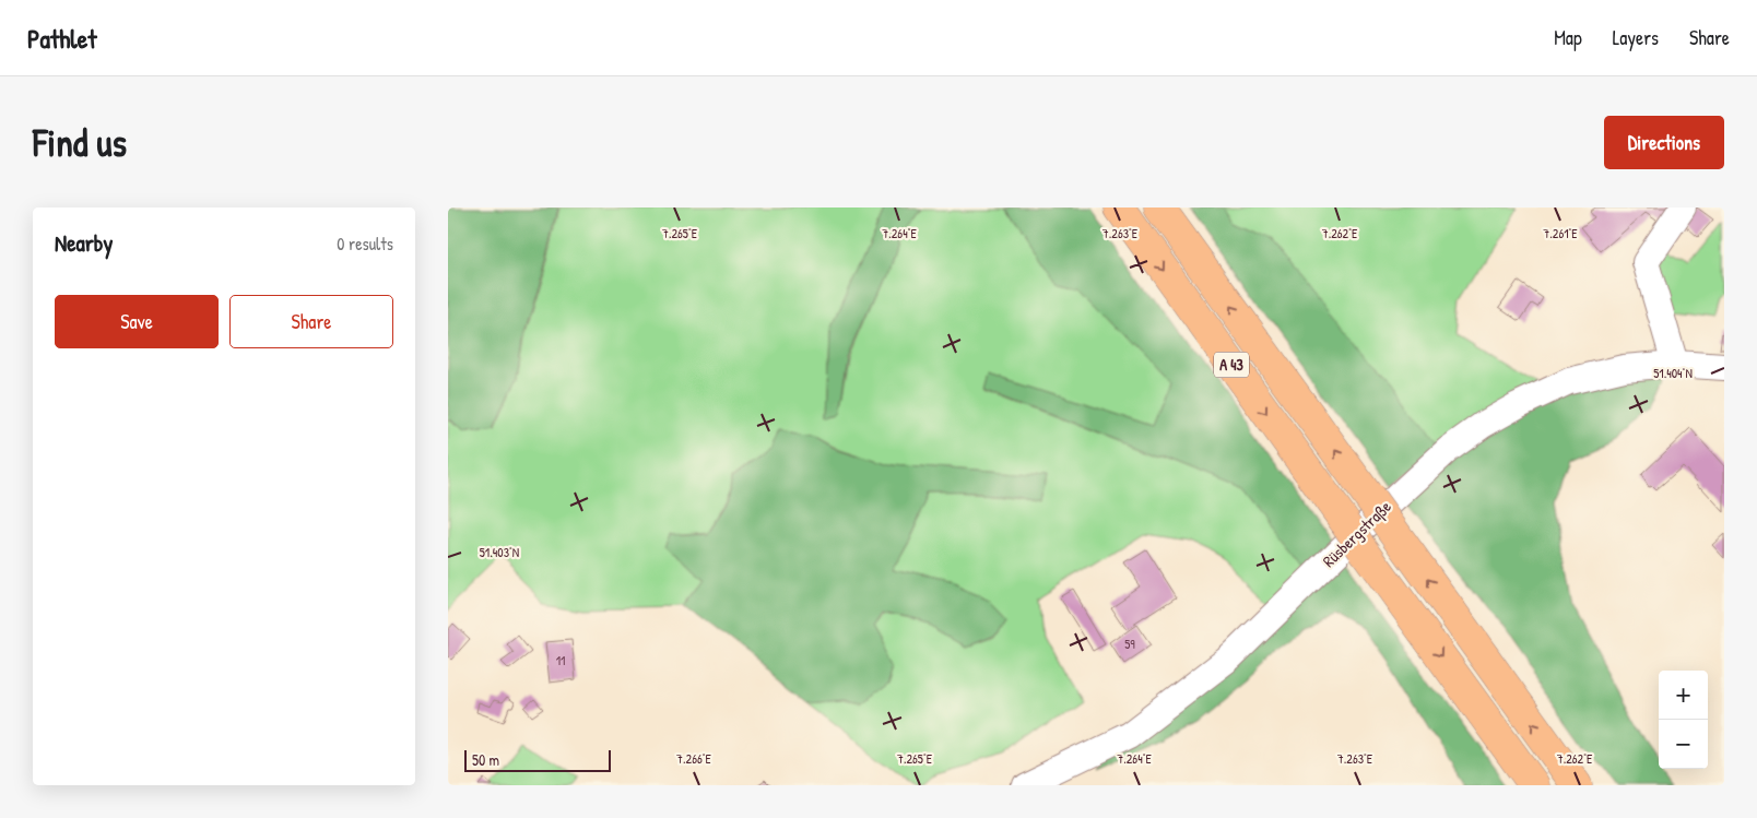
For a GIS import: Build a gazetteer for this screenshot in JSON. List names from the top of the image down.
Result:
{
  "streets": {
    "highway": ["A 43"],
    "street": ["Rüsbergstraße"]
  },
  "house_numbers": ["59", "11"],
  "scale_bar": "50 m",
  "page": {
    "header": "Pathlet",
    "nav": ["Map", "Layers", "Share"],
    "buttons": [
      "Directions",
      ["Save", "Share"]
    ],
    "title": "Find us",
    "heading": ["Nearby", "0 results"],
    "map_buttons": ["+", "−"],
    "scale": "50 m"
  },
  "coordinates": [
    "7.265°E",
    "7.264°E",
    "7.263°E",
    "7.262°E",
    "7.261°E",
    "51.404°N",
    "51.403°N",
    "7.266°E"
  ]
}
